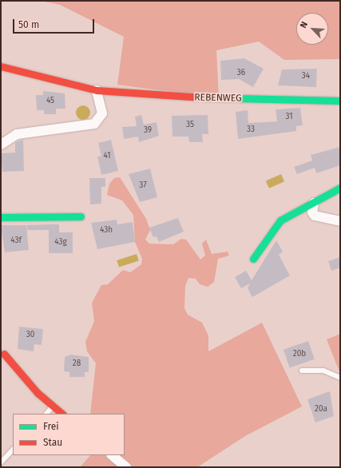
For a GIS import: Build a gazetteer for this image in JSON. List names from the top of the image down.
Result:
{
  "streets": {
    "street": ["REBENWEG"]
  },
  "house_numbers": [
    "36",
    "34",
    "45",
    "31",
    "35",
    "33",
    "39",
    "41",
    "37",
    "43h",
    "43f",
    "43g",
    "30",
    "20b",
    "28",
    "20a"
  ],
  "legend": ["Frei", "Stau"],
  "scale_bar": "50 m",
  "north": "top left"
}
